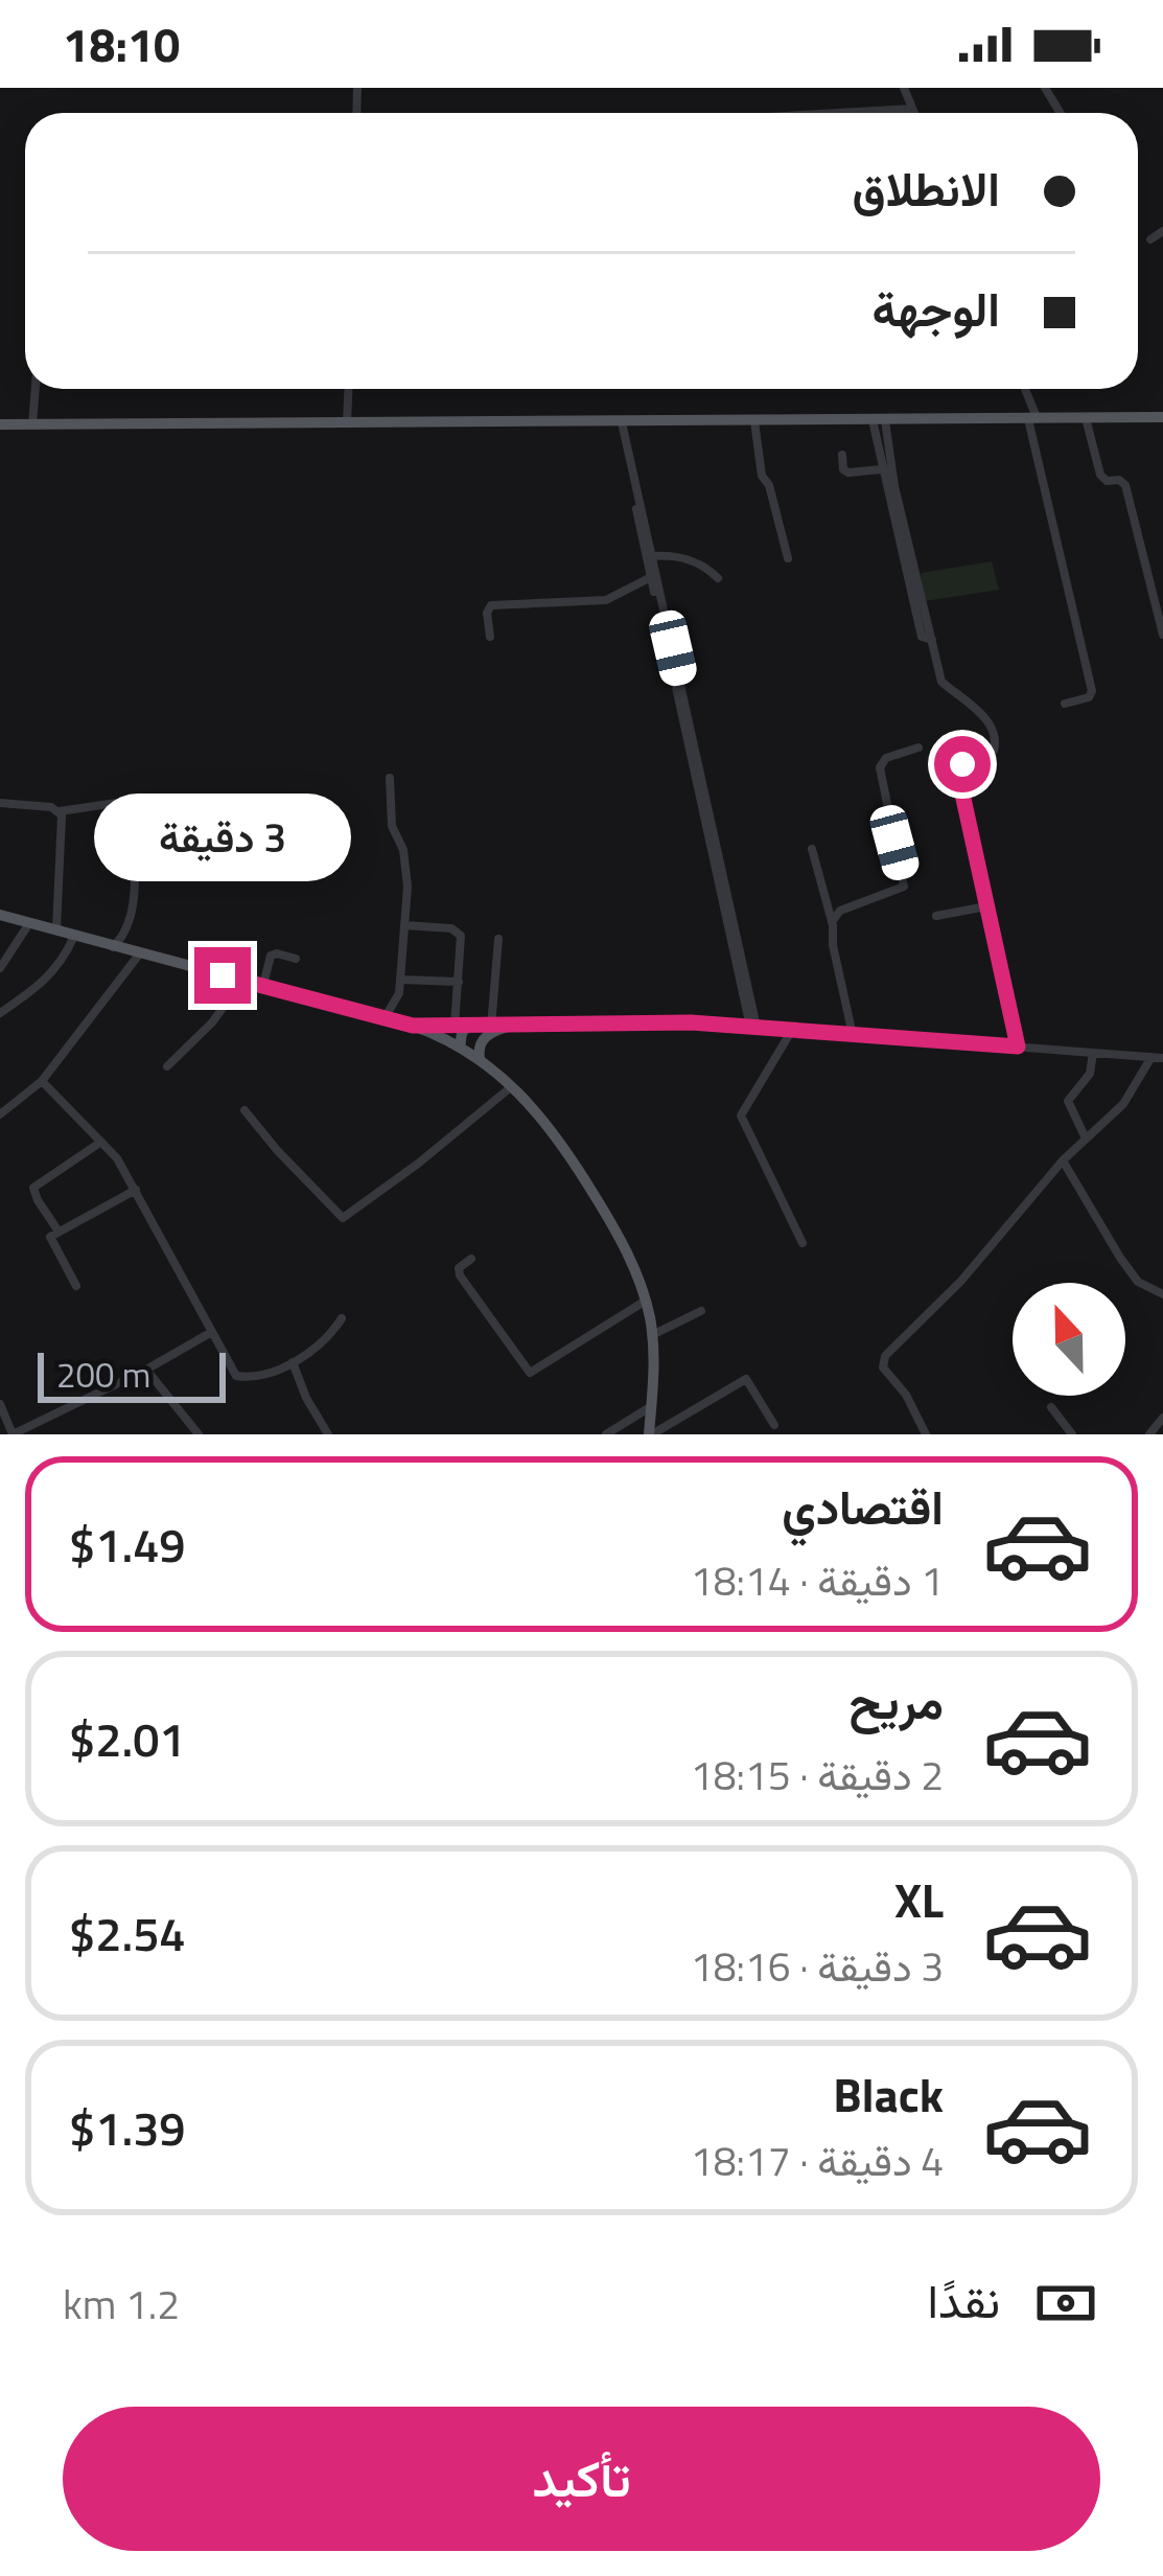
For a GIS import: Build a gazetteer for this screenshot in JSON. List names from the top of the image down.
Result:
{
  "scale_bar": "200 m",
  "north": "top",
  "page": {
    "status": "18:10",
    "banner": ["الانطلاق", "الوجهة"],
    "bubble": "3 دقيقة",
    "scale": "200 m",
    "list": [
      {
        "name": "اقتصادي",
        "note": "1 دقيقة · 18:14",
        "value": "$1.49"
      },
      {
        "name": "مريح",
        "note": "2 دقيقة · 18:15",
        "value": "$2.01"
      },
      {
        "name": "XL",
        "note": "3 دقيقة · 18:16",
        "value": "$2.54"
      },
      {
        "name": "Black",
        "note": "4 دقيقة · 18:17",
        "value": "$1.39"
      }
    ],
    "pay": ["نقدًا", "1.2 km"],
    "buttons": "تأكيد"
  }
}
